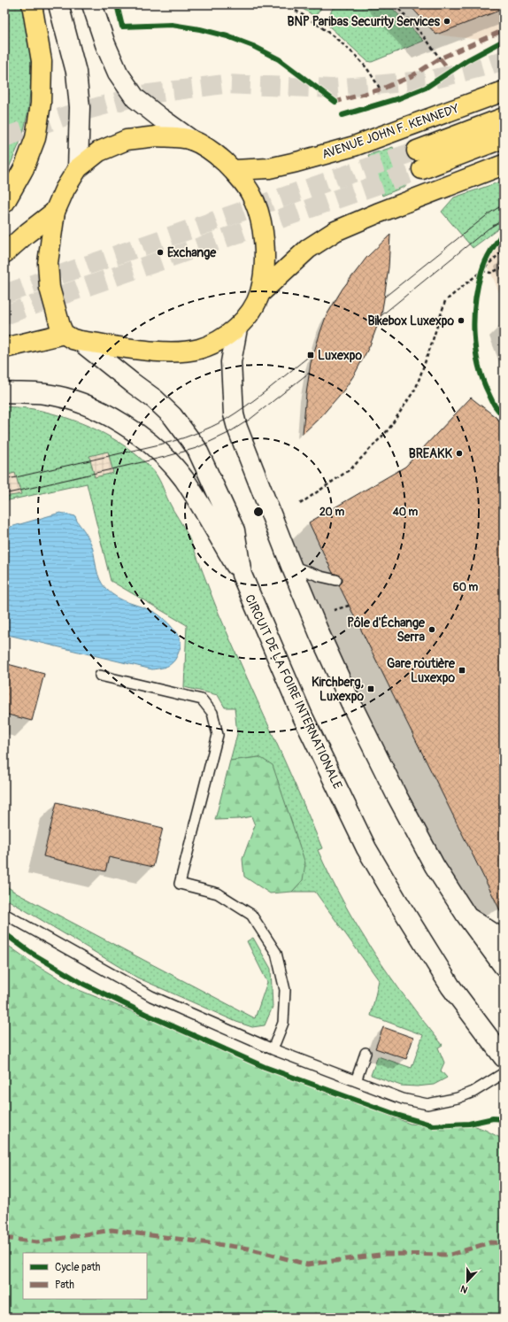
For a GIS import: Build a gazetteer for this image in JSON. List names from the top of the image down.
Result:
{
  "streets": {
    "main road": ["AVENUE JOHN F. KENNEDY", "CIRCUIT DE LA FOIRE INTERNATIONALE"]
  },
  "places": {
    "other": [
      "BNP Paribas Security Services",
      "Exchange",
      "Bikebox Luxexpo",
      "BREAKK",
      "Pôle d'Échange Serra"
    ],
    "transit": ["Luxexpo", "Gare routière Luxexpo", "Kirchberg, Luxexpo"]
  },
  "legend": ["Cycle path", "Path"],
  "north": "bottom",
  "rings": ["20 m", "40 m", "60 m"]
}
